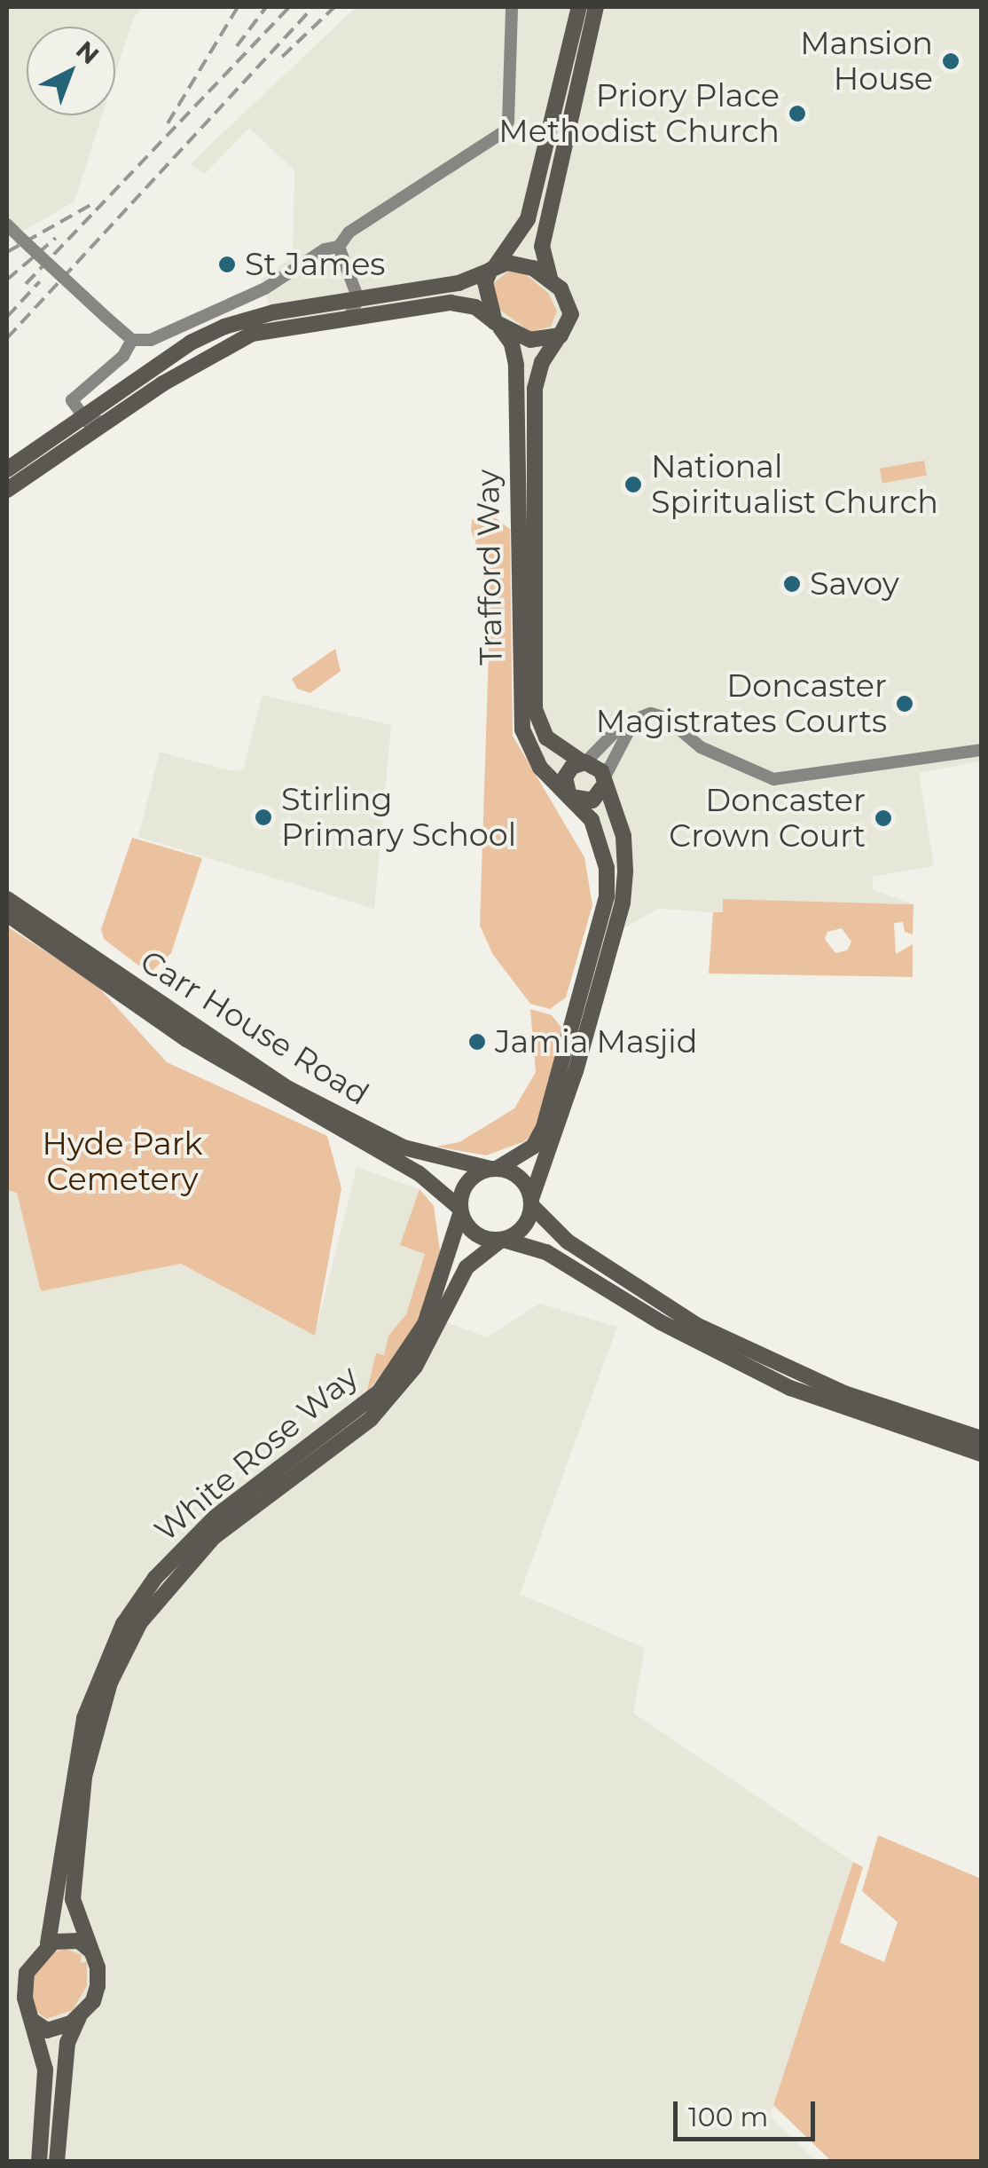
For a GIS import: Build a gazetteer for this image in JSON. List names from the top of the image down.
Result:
{
  "streets": {
    "highway": ["Trafford Way", "Carr House Road", "White Rose Way"]
  },
  "crossings": [
    ["Trafford Way", "Carr House Road"],
    ["Trafford Way", "White Rose Way"],
    ["Carr House Road", "White Rose Way"]
  ],
  "parks": ["Hyde Park Cemetery"],
  "places": [
    "Mansion House",
    "Priory Place Methodist Church",
    "St James",
    "National Spiritualist Church",
    "Savoy",
    "Doncaster Magistrates Courts",
    "Stirling Primary School",
    "Doncaster Crown Court",
    "Jamia Masjid"
  ],
  "scale_bar": "100 m",
  "north": "top right"
}
